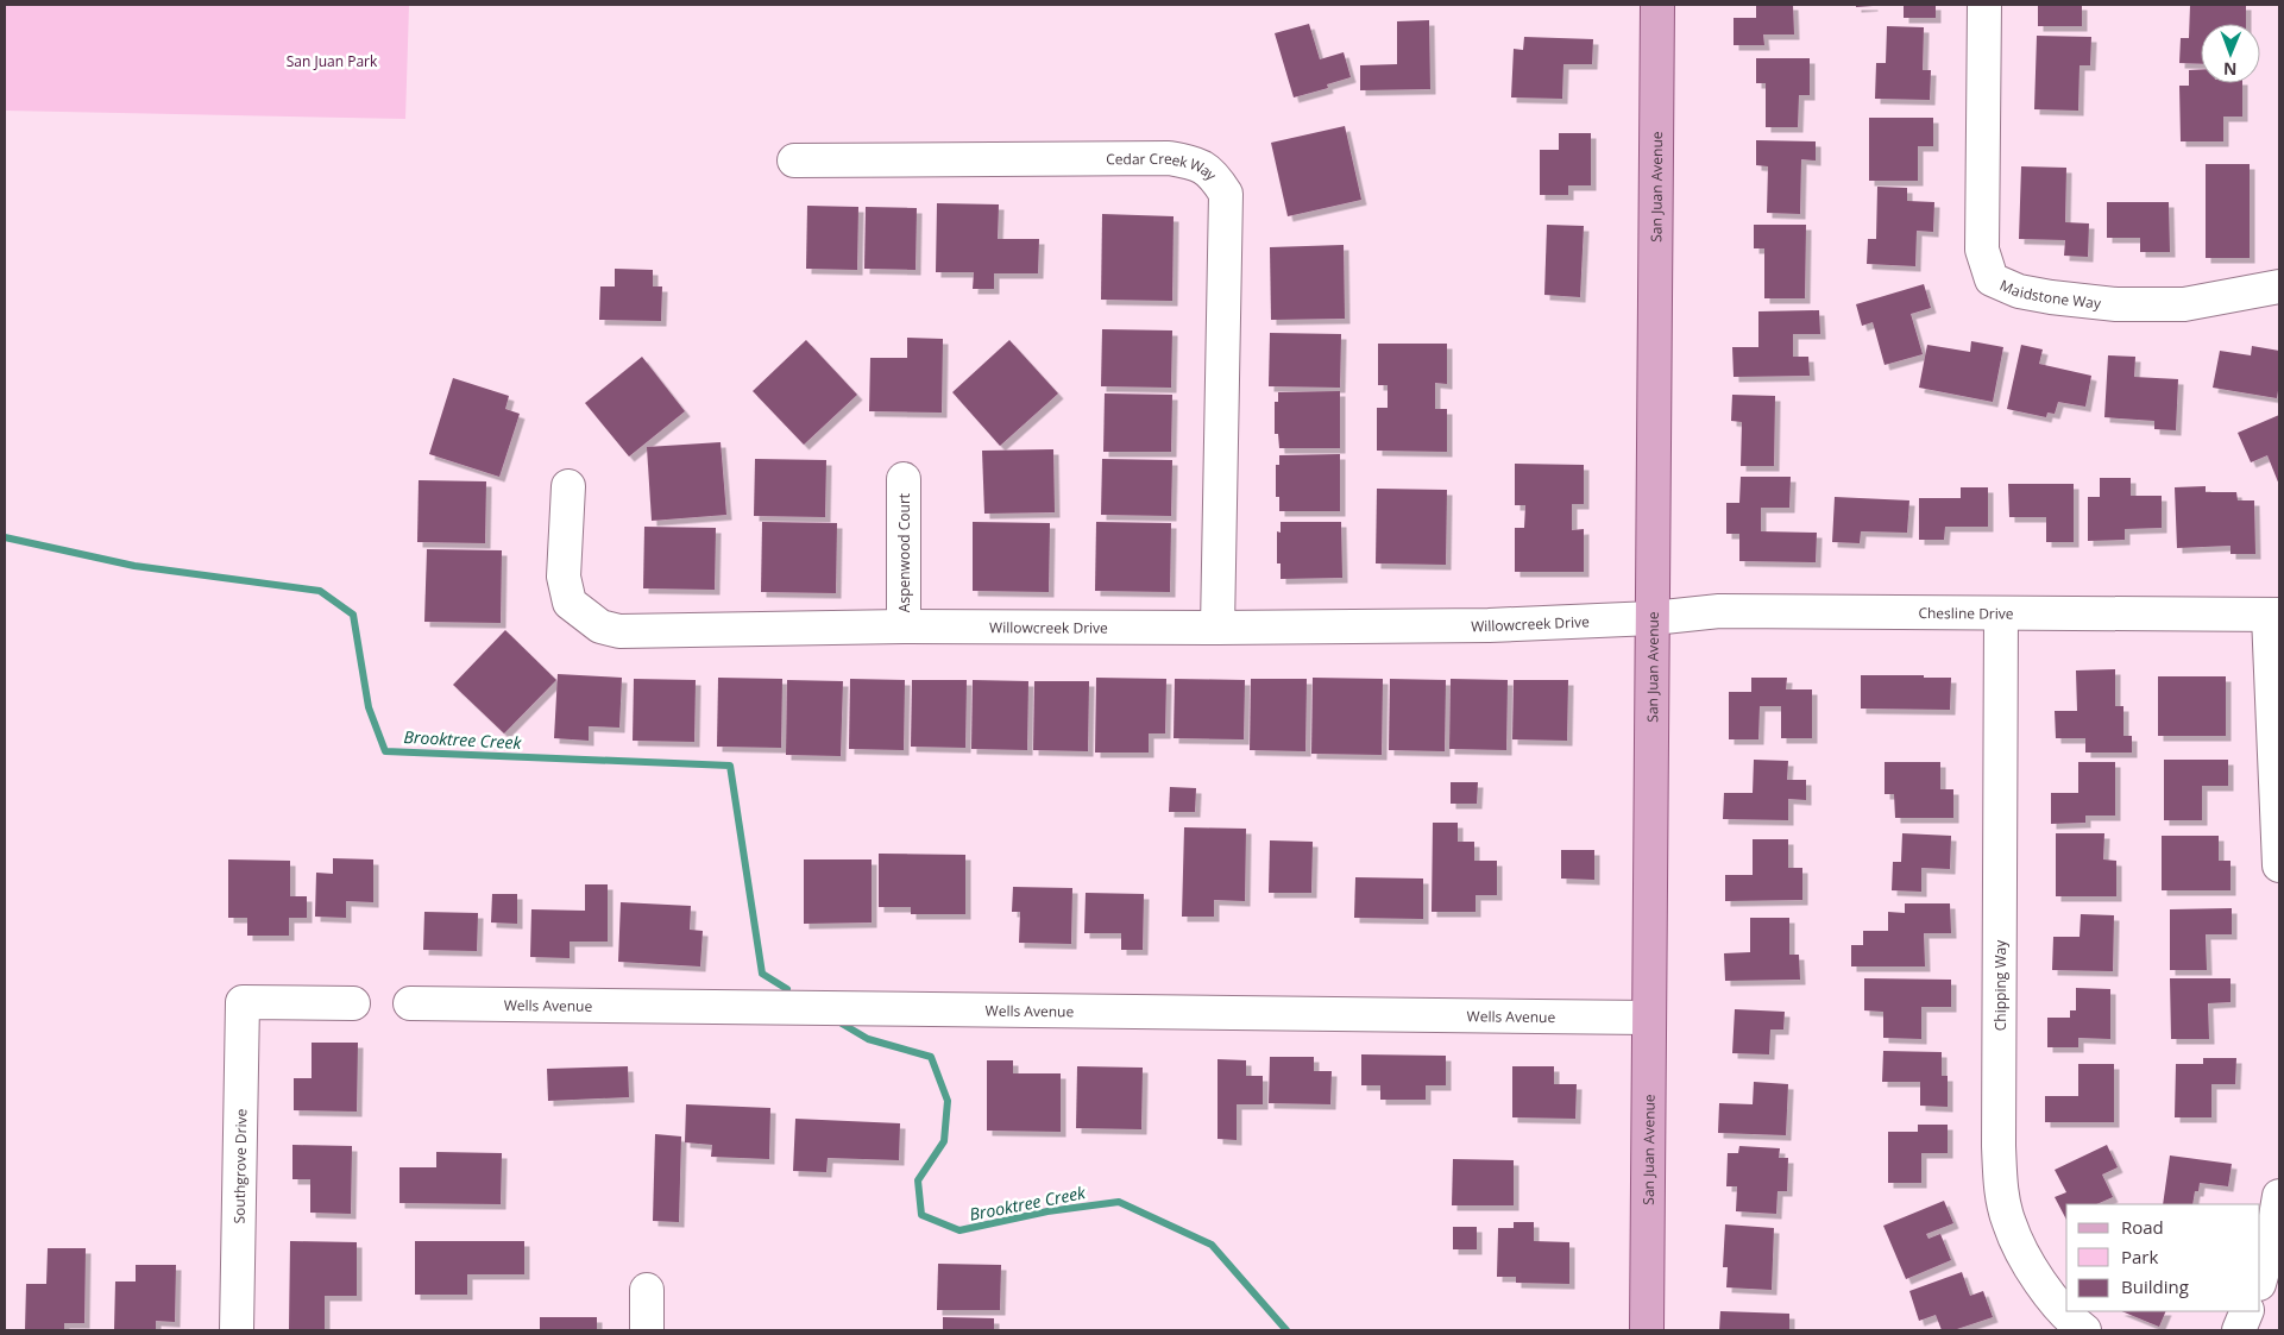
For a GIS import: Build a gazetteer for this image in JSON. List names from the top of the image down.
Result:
{
  "streets": {
    "main road": ["San Juan Avenue"],
    "street": [
      "Cedar Creek Way",
      "Maidstone Way",
      "Aspenwood Court",
      "Chesline Drive",
      "Willowcreek Drive",
      "Chipping Way",
      "Wells Avenue",
      "Southgrove Drive"
    ]
  },
  "crossings": [
    ["Cedar Creek Way", "Willowcreek Drive"],
    ["San Juan Avenue", "Chesline Drive"],
    ["San Juan Avenue", "Willowcreek Drive"],
    ["San Juan Avenue", "Wells Avenue"],
    ["Aspenwood Court", "Willowcreek Drive"],
    ["Chesline Drive", "Willowcreek Drive"],
    ["Chesline Drive", "Chipping Way"]
  ],
  "water": ["Brooktree Creek"],
  "parks": ["San Juan Park"],
  "legend": ["Road", "Park", "Building"],
  "north": "bottom"
}
